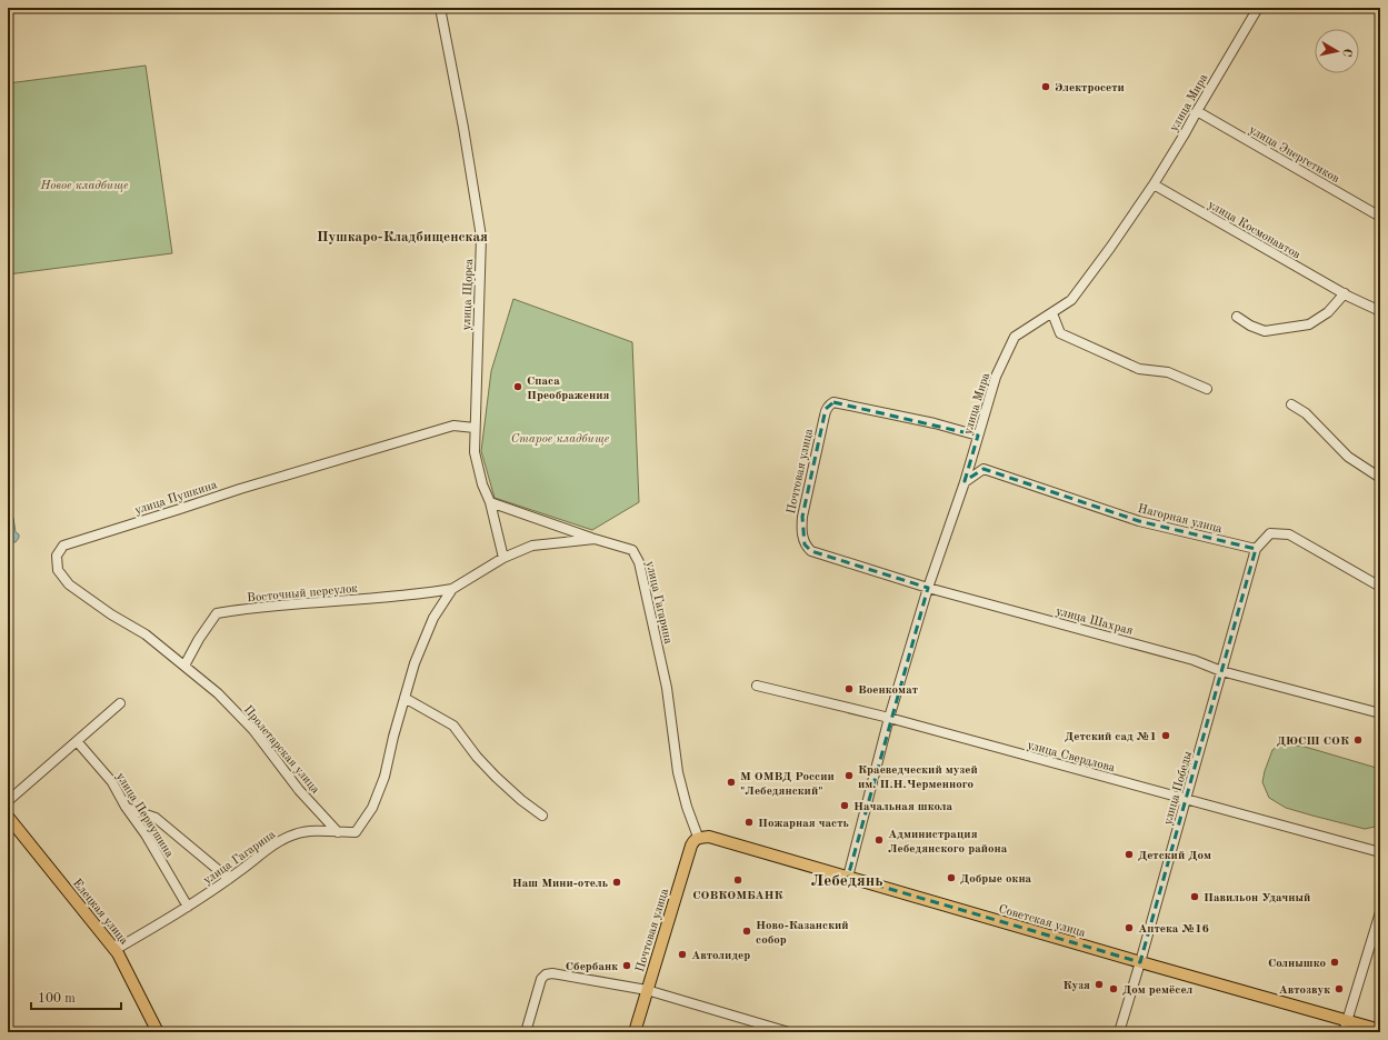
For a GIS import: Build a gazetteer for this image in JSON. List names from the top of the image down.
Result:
{
  "streets": {
    "main road": ["Почтовая улица", "Елецкая улица", "Советская улица"],
    "street": [
      "улица Мира",
      "улица Энергетиков",
      "улица Космонавтов",
      "улица Щорса",
      "улица Пушкина",
      "Нагорная улица",
      "Восточный переулок",
      "улица Гагарина",
      "улица Шахрая",
      "Пролетарская улица",
      "улица Свердлова",
      "улица Победы",
      "улица Первушина"
    ]
  },
  "crossings": [
    ["улица Мира", "улица Энергетиков"],
    ["улица Мира", "улица Космонавтов"],
    ["улица Мира", "Почтовая улица"],
    ["улица Мира", "Нагорная улица"],
    ["улица Мира", "улица Шахрая"],
    ["улица Мира", "улица Свердлова"],
    ["улица Мира", "Советская улица"],
    ["улица Щорса", "улица Пушкина"],
    ["улица Щорса", "улица Гагарина"],
    ["Почтовая улица", "улица Гагарина"],
    ["Почтовая улица", "улица Шахрая"],
    ["Почтовая улица", "Советская улица"],
    ["улица Пушкина", "Восточный переулок"],
    ["улица Пушкина", "Пролетарская улица"],
    ["Нагорная улица", "улица Победы"],
    ["Восточный переулок", "улица Гагарина"],
    ["Восточный переулок", "Пролетарская улица"],
    ["улица Гагарина", "Пролетарская улица"],
    ["улица Гагарина", "улица Первушина"],
    ["улица Гагарина", "Елецкая улица"],
    ["улица Гагарина", "Советская улица"],
    ["улица Шахрая", "улица Победы"],
    ["улица Свердлова", "улица Победы"],
    ["улица Победы", "Советская улица"]
  ],
  "districts": ["Пушкаро-Кладбищенская", "Лебедянь"],
  "parks": ["Новое кладбище", "Старое кладбище"],
  "places": [
    "Электросети",
    "Спаса Преображения",
    "Военкомат",
    "Детский сад №1",
    "ДЮСШ СОК",
    "Краеведческий музей им. П.Н.Черменного",
    "М ОМВД России \"Лебедянский\"",
    "Начальная школа",
    "Пожарная часть",
    "Администрация Лебедянского района",
    "Детский Дом",
    "Добрые окна",
    "СОВКОМБАНК",
    "Наш Мини-отель",
    "Павильон Удачный",
    "Аптека №16",
    "Ново-Казанский собор",
    "Автолидер",
    "Солнышко",
    "Сбербанк",
    "Кузя",
    "Дом ремёсел",
    "Автозвук"
  ],
  "scale_bar": "100 m",
  "north": "right"
}
